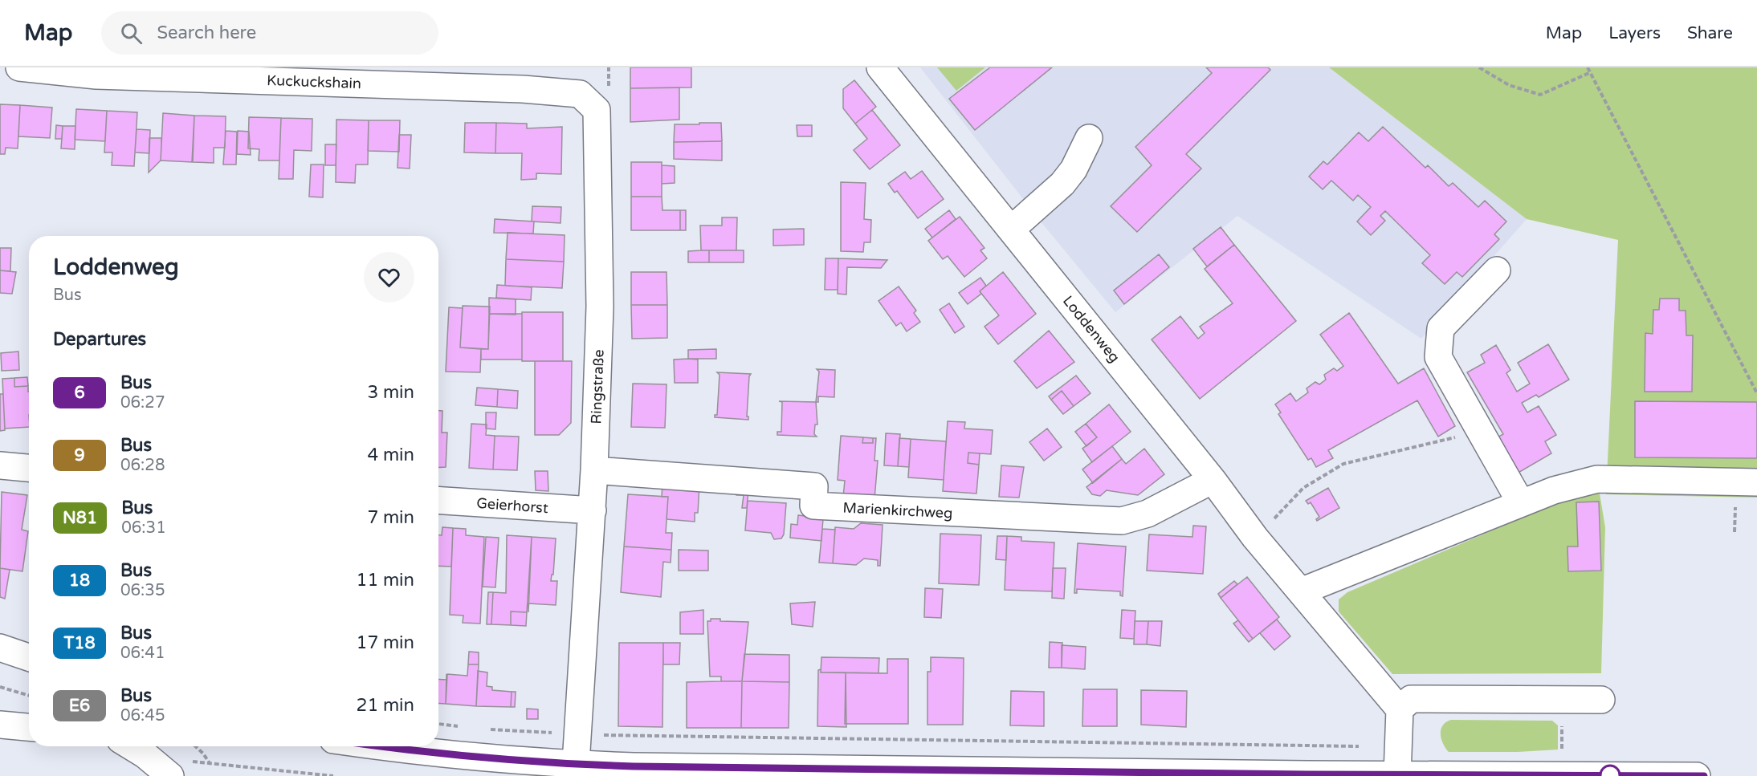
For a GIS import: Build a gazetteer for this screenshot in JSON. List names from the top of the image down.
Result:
{
  "streets": {
    "street": [
      "Kuckuckshain",
      "Loddenweg",
      "Ringstraße",
      "Geierhorst",
      "Marienkirchweg"
    ]
  },
  "crossings": [
    ["Kuckuckshain", "Ringstraße"],
    ["Loddenweg", "Marienkirchweg"],
    ["Ringstraße", "Geierhorst"],
    ["Ringstraße", "Marienkirchweg"]
  ],
  "lines": ["bus line 6"],
  "page": {
    "header": "Map",
    "search": "Search here",
    "nav": ["Map", "Layers", "Share"],
    "heading": [
      ["Loddenweg", "Bus"],
      "Departures"
    ],
    "list": [
      {
        "mark": "6",
        "name": "Bus",
        "note": "06:27",
        "value": "3 min"
      },
      {
        "mark": "9",
        "name": "Bus",
        "note": "06:28",
        "value": "4 min"
      },
      {
        "mark": "N81",
        "name": "Bus",
        "note": "06:31",
        "value": "7 min"
      },
      {
        "mark": "18",
        "name": "Bus",
        "note": "06:35",
        "value": "11 min"
      },
      {
        "mark": "T18",
        "name": "Bus",
        "note": "06:41",
        "value": "17 min"
      },
      {
        "mark": "E6",
        "name": "Bus",
        "note": "06:45",
        "value": "21 min"
      }
    ]
  }
}
